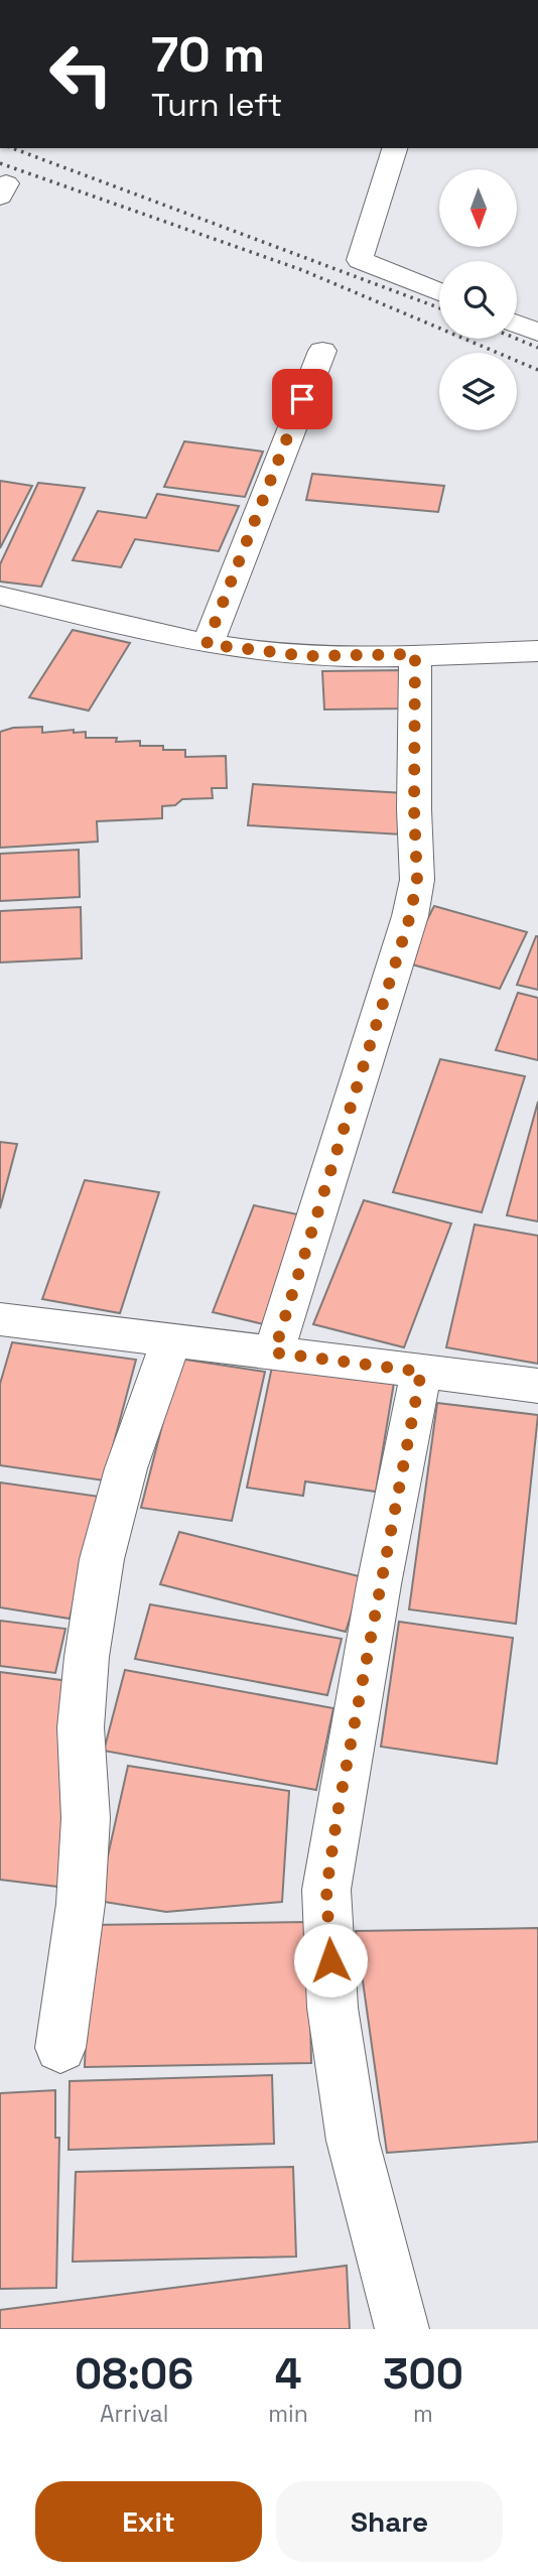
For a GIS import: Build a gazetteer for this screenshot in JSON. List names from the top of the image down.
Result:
{
  "north": "bottom",
  "page": {
    "turn": ["70 m", "Turn left"],
    "eta": [
      "08:06",
      "Arrival",
      "4",
      "min",
      "300",
      "m"
    ],
    "buttons": ["Exit", "Share"]
  }
}
